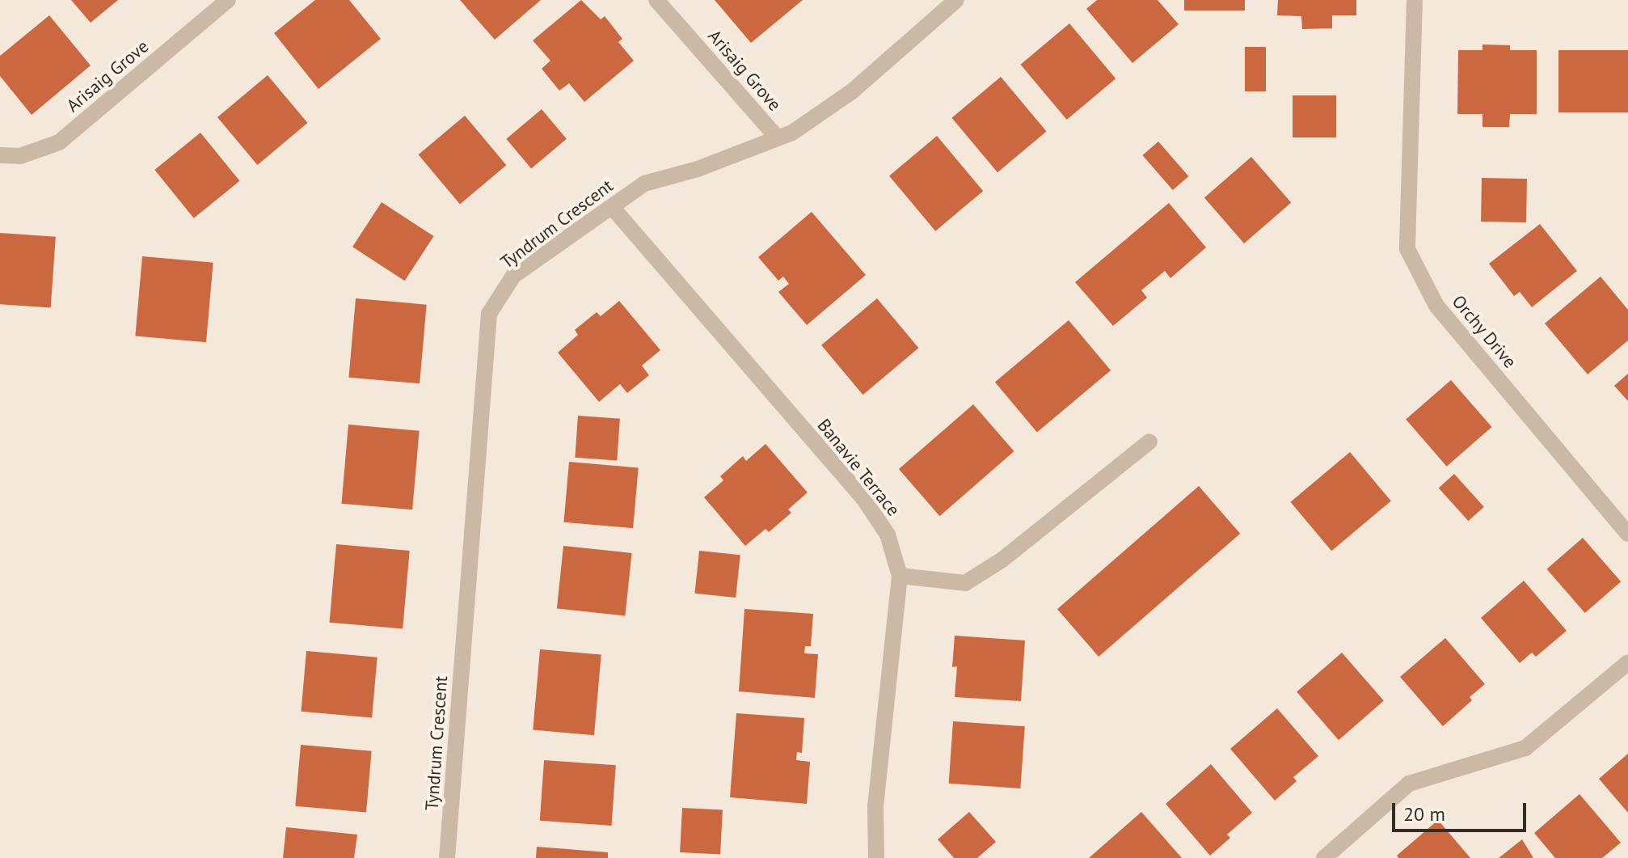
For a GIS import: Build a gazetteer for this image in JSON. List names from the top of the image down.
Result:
{
  "streets": {
    "street": [
      "Arisaig Grove",
      "Tyndrum Crescent",
      "Orchy Drive",
      "Banavie Terrace"
    ]
  },
  "crossings": [
    ["Arisaig Grove", "Tyndrum Crescent"],
    ["Tyndrum Crescent", "Banavie Terrace"]
  ],
  "scale_bar": "20 m"
}
